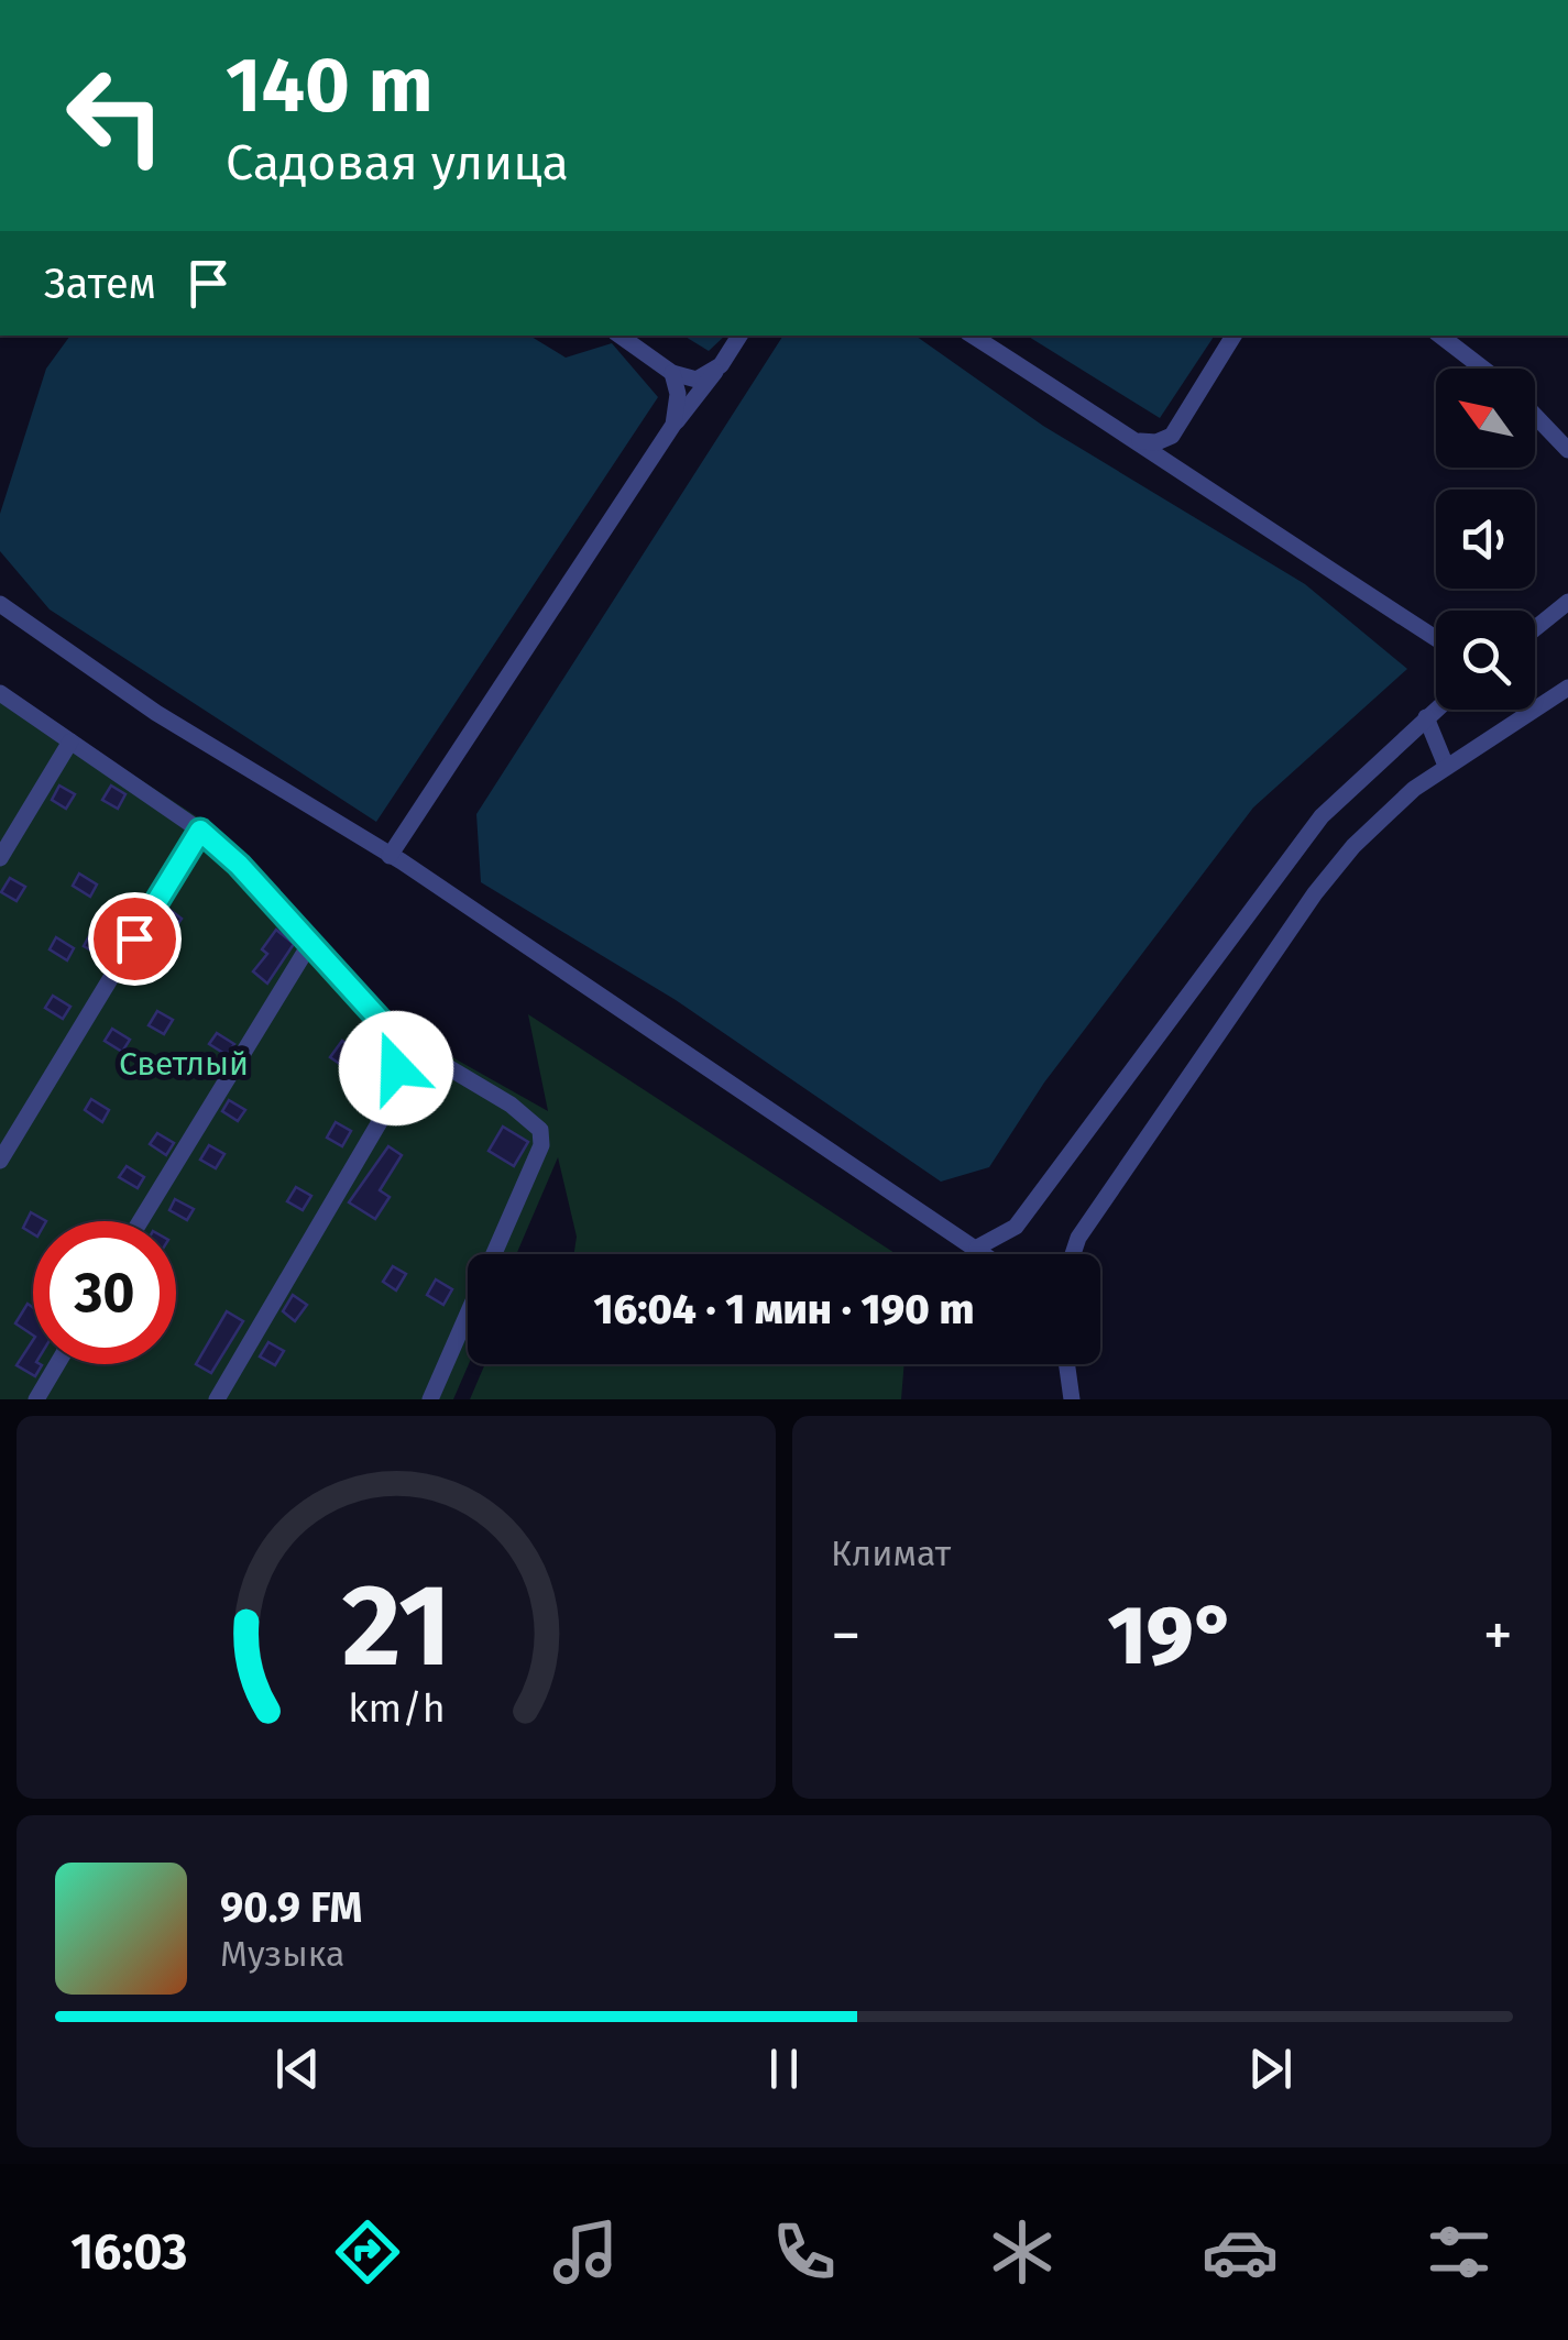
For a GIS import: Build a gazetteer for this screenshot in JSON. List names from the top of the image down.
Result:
{
  "parks": ["Светлый"],
  "north": "top left",
  "page": {
    "turn": ["140 m", "Садовая улица"],
    "then": "Затем",
    "limit": "30",
    "trip": "16:04 · 1 мин · 190 m",
    "tile": "Климат",
    "heat": ["−", "19°", "+"],
    "song": ["90.9 FM", "Музыка"],
    "tabs": "16:03",
    "gauge": ["21", "km/h"]
  }
}
